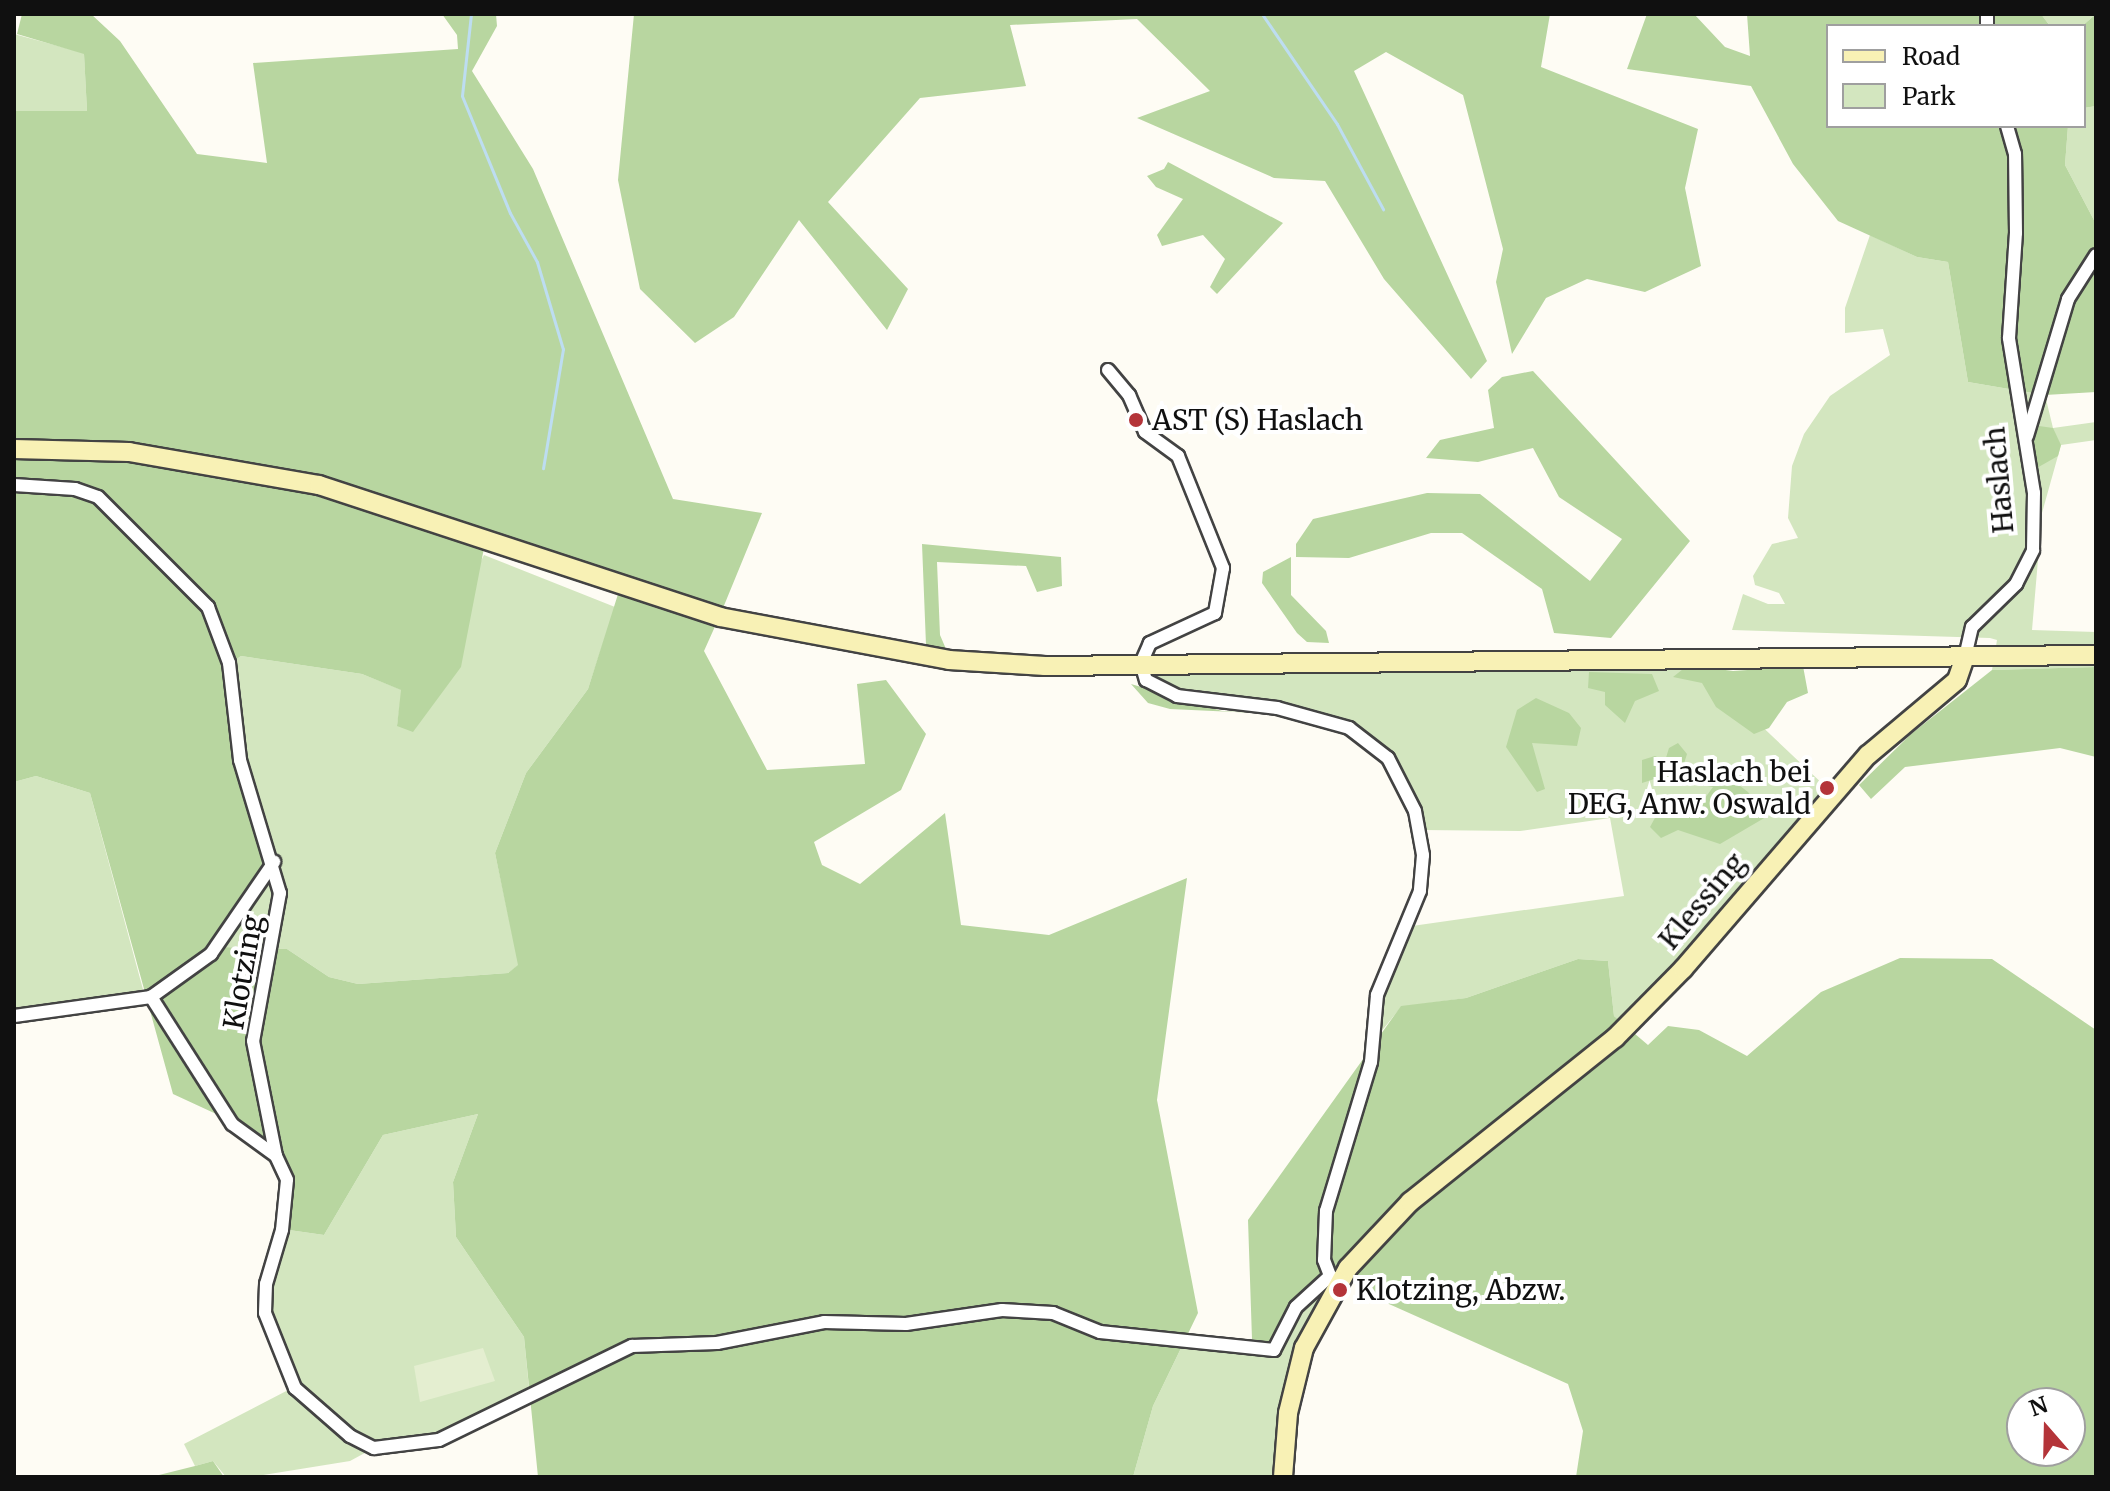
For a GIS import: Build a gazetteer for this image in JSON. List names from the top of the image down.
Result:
{
  "streets": {
    "main road": ["Haslach", "Klessing"],
    "street": ["Klotzing"]
  },
  "crossings": [
    ["Haslach", "Klessing"],
    ["Klessing", "Klotzing"]
  ],
  "places": ["AST (S) Haslach", "Haslach bei DEG, Anw. Oswald", "Klotzing, Abzw."],
  "legend": ["Road", "Park"],
  "north": "top"
}
